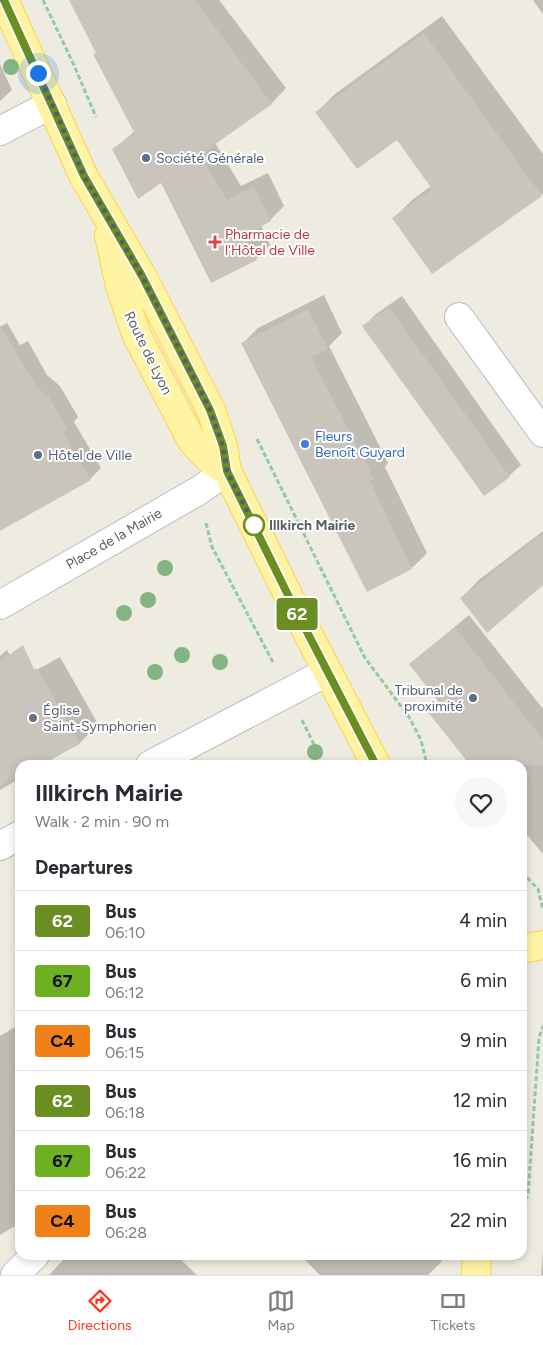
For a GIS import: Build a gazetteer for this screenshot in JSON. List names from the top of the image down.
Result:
{
  "streets": {
    "street": ["Place de la Mairie"]
  },
  "places": {
    "other": [
      "Société Générale",
      "Fleurs Benoît Guyard",
      "Hôtel de Ville",
      "Illkirch Mairie",
      "Tribunal de proximité",
      "Église Saint-Symphorien"
    ],
    "health": ["Pharmacie de l'Hôtel de Ville"]
  },
  "lines": ["bus line 62"],
  "page": {
    "on_map": "62",
    "heading": [
      ["Illkirch Mairie", "Walk · 2 min · 90 m"],
      "Departures"
    ],
    "list": [
      {
        "mark": "62",
        "name": "Bus",
        "note": "06:10",
        "value": "4 min"
      },
      {
        "mark": "67",
        "name": "Bus",
        "note": "06:12",
        "value": "6 min"
      },
      {
        "mark": "C4",
        "name": "Bus",
        "note": "06:15",
        "value": "9 min"
      },
      {
        "mark": "62",
        "name": "Bus",
        "note": "06:18",
        "value": "12 min"
      },
      {
        "mark": "67",
        "name": "Bus",
        "note": "06:22",
        "value": "16 min"
      },
      {
        "mark": "C4",
        "name": "Bus",
        "note": "06:28",
        "value": "22 min"
      }
    ],
    "tabs": ["Directions", "Map", "Tickets"]
  }
}
